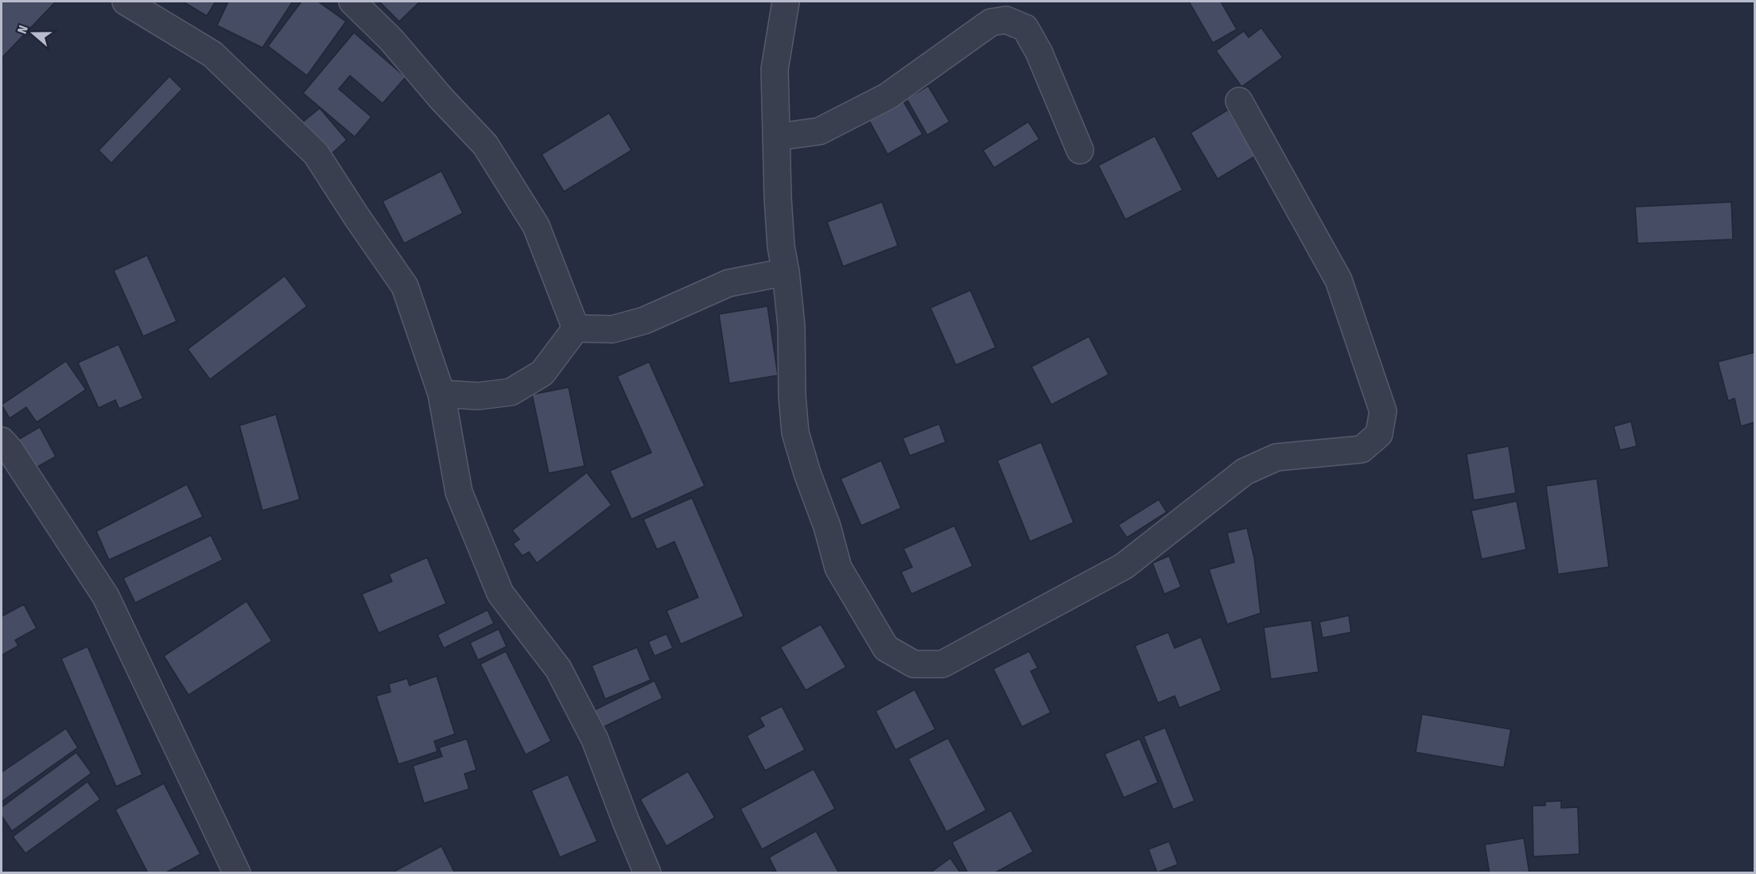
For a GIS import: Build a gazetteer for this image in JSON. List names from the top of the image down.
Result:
{
  "north": "left"
}
